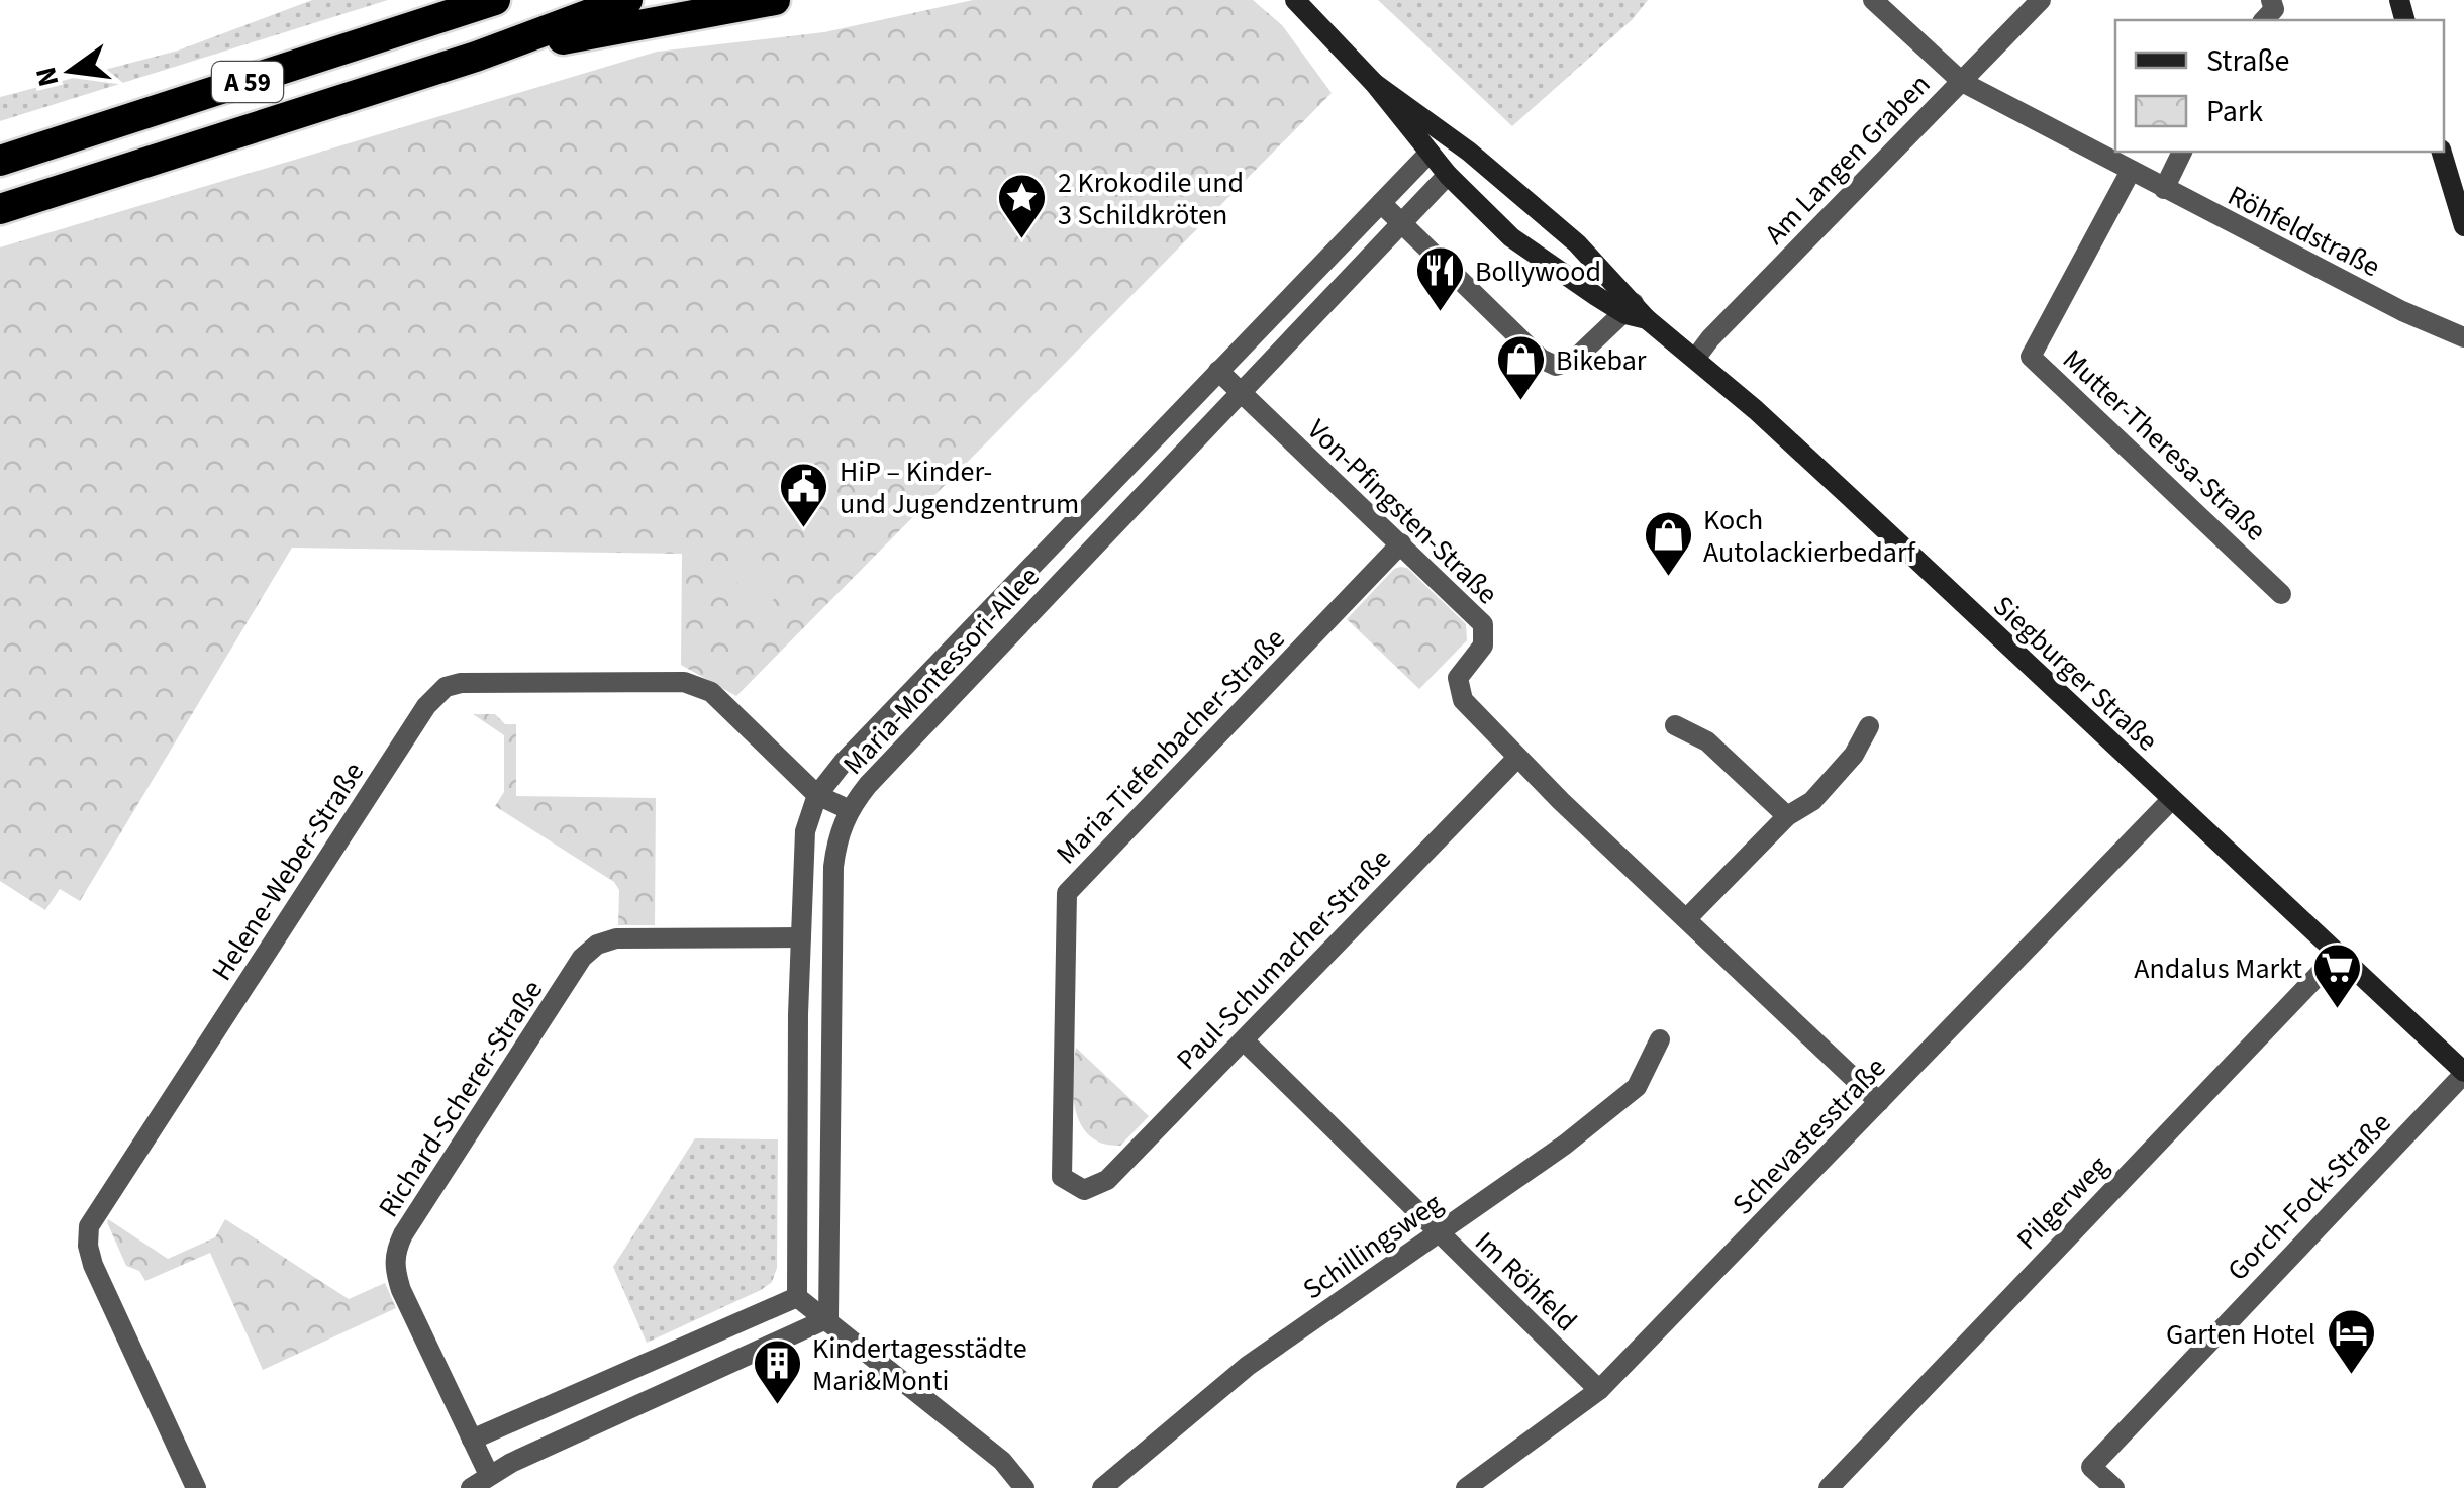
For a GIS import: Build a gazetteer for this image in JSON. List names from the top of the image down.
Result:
{
  "streets": {
    "highway": ["A 59"],
    "main road": ["Siegburger Straße"],
    "street": [
      "Am Langen Graben",
      "Röhfeldstraße",
      "Mutter-Theresa-Straße",
      "Von-Pfingsten-Straße",
      "Maria-Montessori-Allee",
      "Maria-Tiefenbacher-Straße",
      "Helene-Weber-Straße",
      "Paul-Schumacher-Straße",
      "Richard-Scherer-Straße",
      "Schevastesstraße",
      "Gorch-Fock-Straße",
      "Pilgerweg",
      "Schillingsweg",
      "Im Röhfeld"
    ]
  },
  "crossings": [
    ["Am Langen Graben", "Röhfeldstraße"],
    ["Am Langen Graben", "Siegburger Straße"],
    ["Röhfeldstraße", "Mutter-Theresa-Straße"],
    ["Von-Pfingsten-Straße", "Maria-Montessori-Allee"],
    ["Von-Pfingsten-Straße", "Maria-Tiefenbacher-Straße"],
    ["Von-Pfingsten-Straße", "Paul-Schumacher-Straße"],
    ["Von-Pfingsten-Straße", "Schevastesstraße"],
    ["Maria-Montessori-Allee", "Siegburger Straße"],
    ["Maria-Montessori-Allee", "Helene-Weber-Straße"],
    ["Maria-Montessori-Allee", "Richard-Scherer-Straße"],
    ["Siegburger Straße", "Schevastesstraße"],
    ["Siegburger Straße", "Gorch-Fock-Straße"],
    ["Siegburger Straße", "Pilgerweg"],
    ["Maria-Tiefenbacher-Straße", "Paul-Schumacher-Straße"],
    ["Paul-Schumacher-Straße", "Im Röhfeld"],
    ["Schevastesstraße", "Im Röhfeld"],
    ["Schillingsweg", "Im Röhfeld"]
  ],
  "places": {
    "place": ["2 Krokodile und 3 Schildkröten"],
    "restaurant": ["Bollywood"],
    "shop": ["Bikebar", "Koch Autolackierbedarf"],
    "public building": ["HiP – Kinder- und Jugendzentrum"],
    "supermarket": ["Andalus Markt"],
    "hotel": ["Garten Hotel"],
    "building": ["Kindertagesstädte Mari&Monti"]
  },
  "legend": ["Straße", "Park"],
  "north": "left"
}
